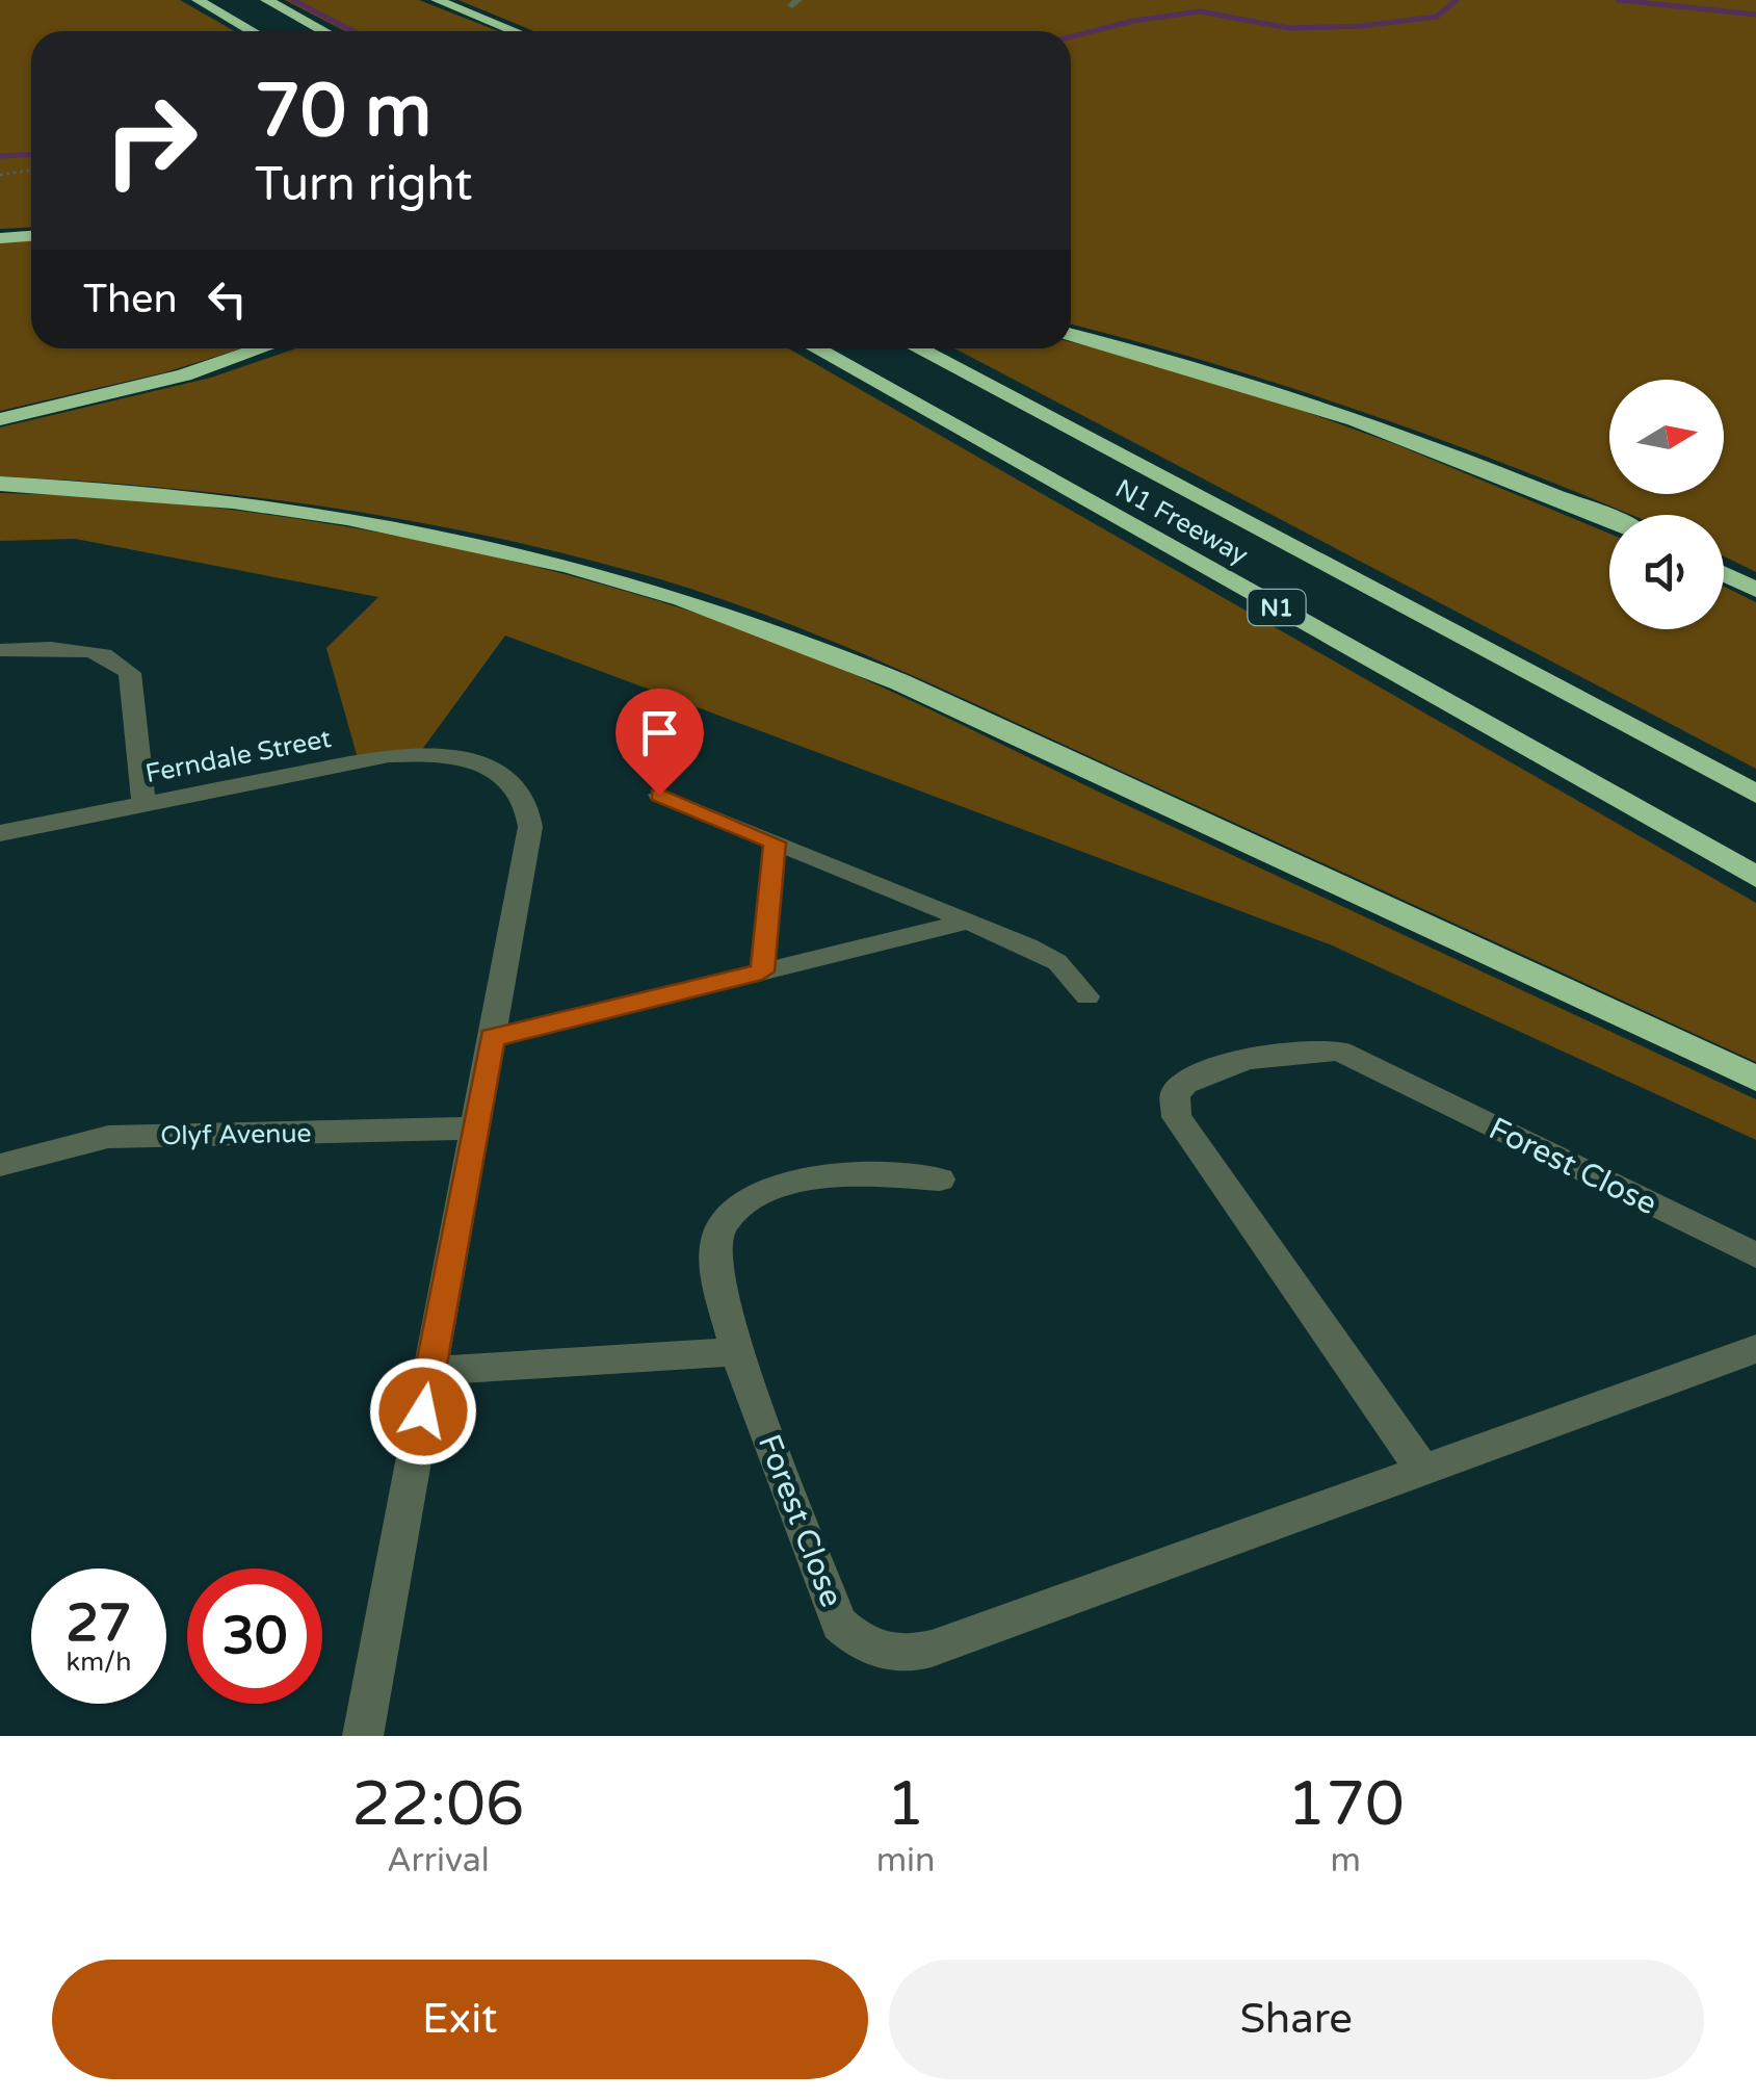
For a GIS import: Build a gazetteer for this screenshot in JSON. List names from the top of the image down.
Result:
{
  "streets": {
    "highway": ["N1 Freeway", "N1"],
    "street": ["Ferndale Street", "Olyf Avenue", "Forest Close"]
  },
  "north": "right",
  "page": {
    "turn": ["70 m", "Turn right"],
    "then": "Then",
    "speed": "27 km/h",
    "limit": "30",
    "eta": [
      "22:06",
      "Arrival",
      "1",
      "min",
      "170",
      "m"
    ],
    "buttons": ["Exit", "Share"]
  }
}
